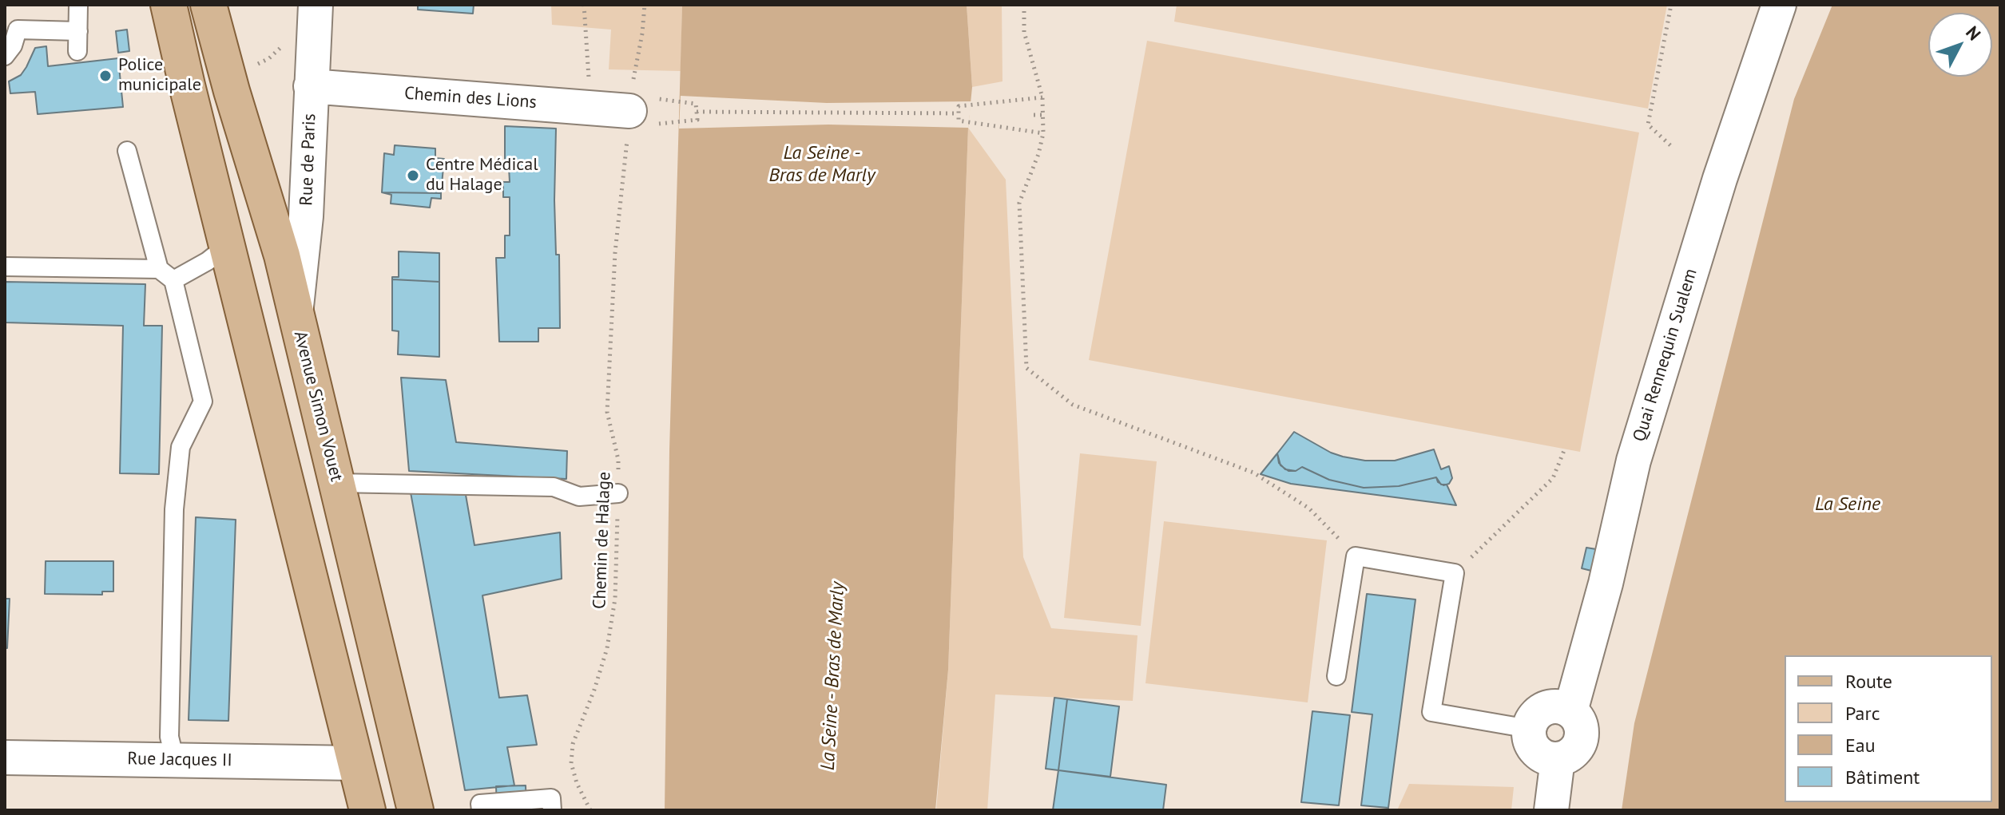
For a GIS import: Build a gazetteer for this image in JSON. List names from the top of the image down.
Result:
{
  "streets": {
    "main road": ["Avenue Simon Vouet"],
    "street": [
      "Chemin des Lions",
      "Rue de Paris",
      "Quai Rennequin Sualem",
      "Rue Jacques II"
    ],
    "path": ["Chemin de Halage"]
  },
  "crossings": [
    ["Chemin des Lions", "Rue de Paris"],
    ["Chemin des Lions", "Chemin de Halage"],
    ["Rue de Paris", "Avenue Simon Vouet"]
  ],
  "water": ["La Seine - Bras de Marly", "La Seine"],
  "places": ["Police municipale", "Centre Médical du Halage"],
  "legend": [
    "Route",
    "Parc",
    "Eau",
    "Bâtiment"
  ],
  "north": "top right"
}
